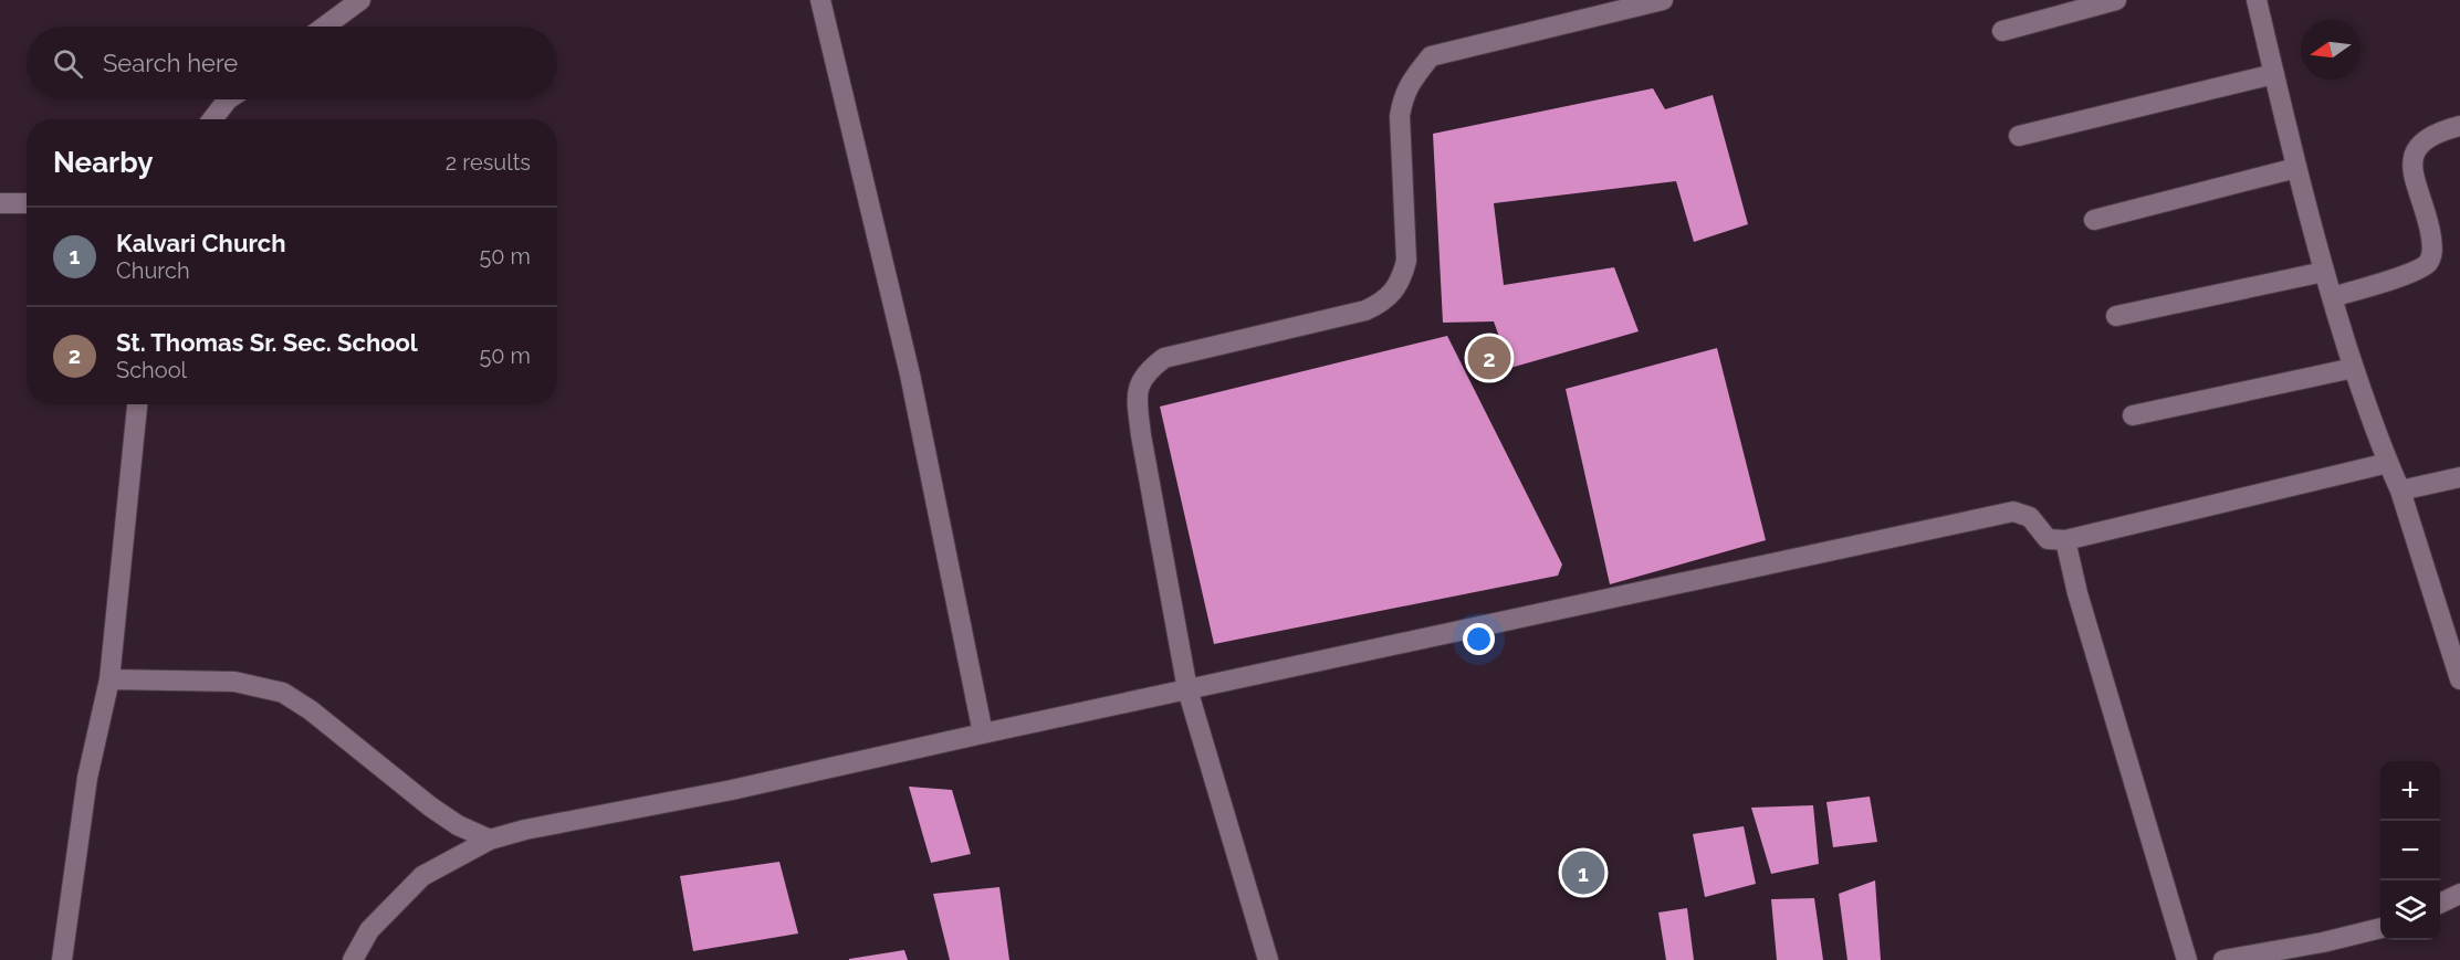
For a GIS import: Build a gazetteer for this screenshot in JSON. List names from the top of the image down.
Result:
{
  "north": "left",
  "page": {
    "search": "Search here",
    "heading": ["Nearby", "2 results"],
    "list": [
      {
        "mark": "1",
        "name": "Kalvari Church",
        "note": "Church",
        "value": "50 m"
      },
      {
        "mark": "2",
        "name": "St. Thomas Sr. Sec. School",
        "note": "School",
        "value": "50 m"
      }
    ],
    "pins": ["2", "1"],
    "map_buttons": ["+", "−"]
  }
}
